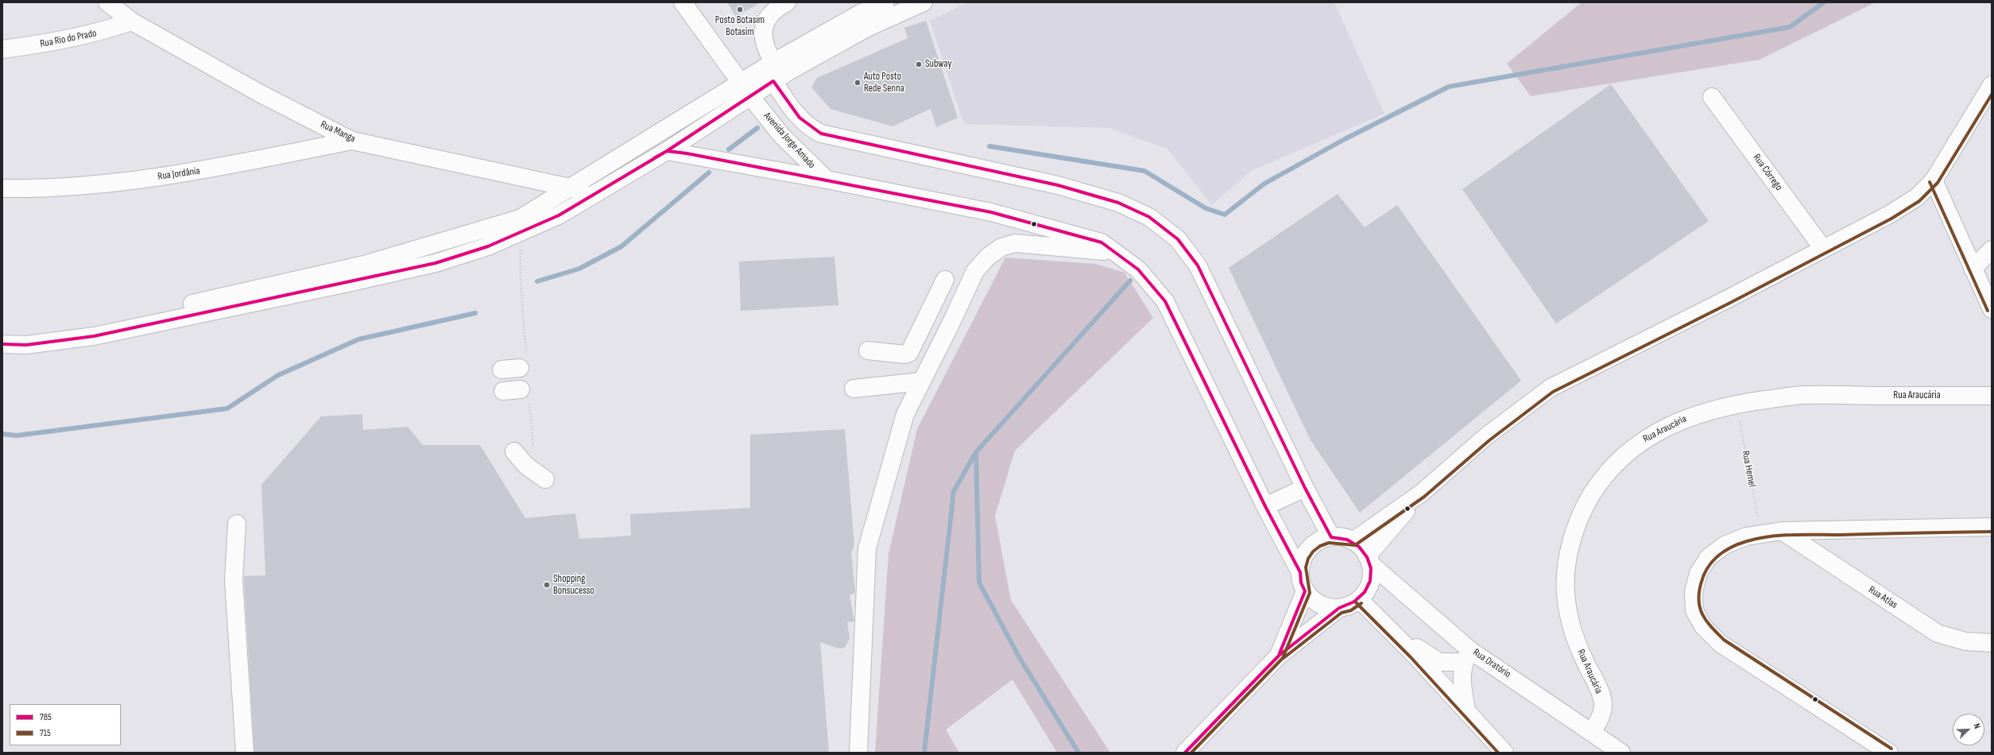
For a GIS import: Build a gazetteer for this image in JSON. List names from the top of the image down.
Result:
{
  "streets": {
    "street": [
      "Rua Rio do Prado",
      "Rua Manga",
      "Avenida Jorge Amado",
      "Rua Córrego",
      "Rua Jordânia",
      "Rua Araucária",
      "Rua Atlas",
      "Rua Oratório"
    ],
    "path": ["Rua Hemel"]
  },
  "crossings": [
    ["Rua Rio do Prado", "Rua Manga"],
    ["Rua Manga", "Rua Jordânia"],
    ["Rua Araucária", "Rua Hemel"],
    ["Rua Araucária", "Rua Oratório"]
  ],
  "places": [
    "Posto Botasim Botasim",
    "Subway",
    "Auto Posto Rede Senna",
    "Shopping Bonsucesso"
  ],
  "lines": ["transit line 785", "transit line 715"],
  "legend": ["785", "715"],
  "north": "top right"
}
